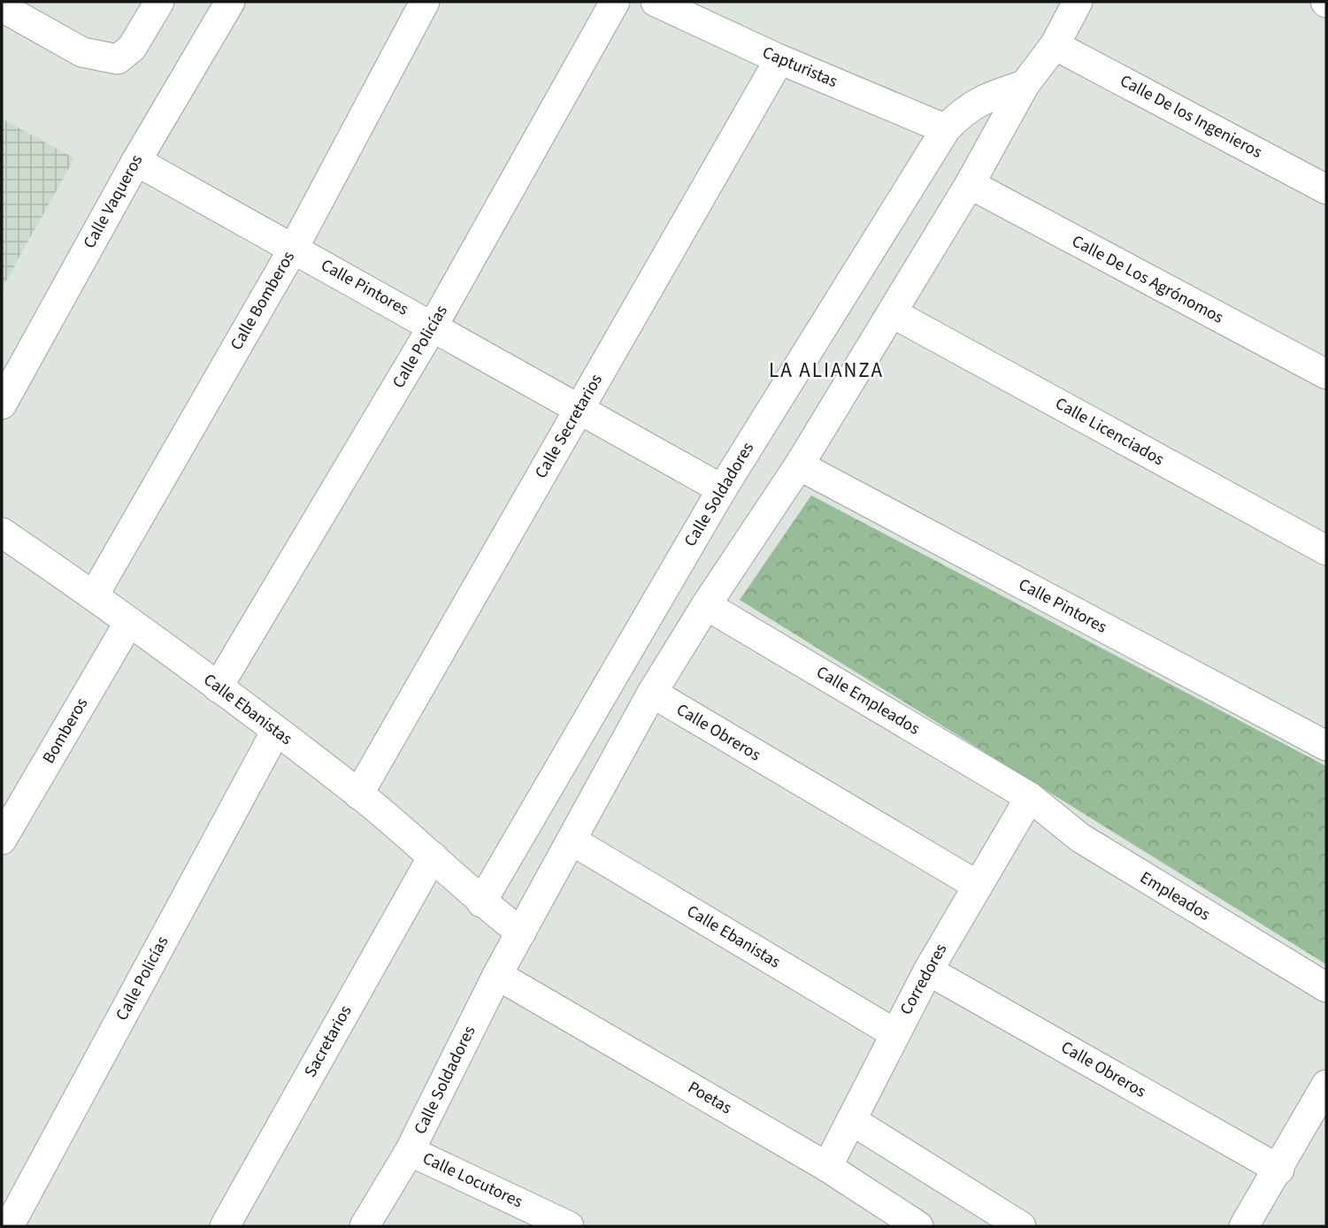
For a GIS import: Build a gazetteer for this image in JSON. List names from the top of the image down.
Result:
{
  "streets": {
    "street": [
      "Capturistas",
      "Calle De los Ingenieros",
      "Calle Vaqueros",
      "Calle De Los Agrónomos",
      "Calle Pintores",
      "Calle Bomberos",
      "Calle Policías",
      "Calle Secretarios",
      "Calle Licenciados",
      "Calle Soldadores",
      "Calle Empleados",
      "Calle Ebanistas",
      "Bomberos",
      "Calle Obreros",
      "Empleados",
      "Corredores",
      "Sacretarios",
      "Poetas",
      "Calle Locutores"
    ]
  },
  "crossings": [
    ["Capturistas", "Calle Secretarios"],
    ["Capturistas", "Calle Soldadores"],
    ["Calle De los Ingenieros", "Calle Soldadores"],
    ["Calle Vaqueros", "Calle Pintores"],
    ["Calle De Los Agrónomos", "Calle Soldadores"],
    ["Calle Pintores", "Calle Bomberos"],
    ["Calle Pintores", "Calle Policías"],
    ["Calle Pintores", "Calle Secretarios"],
    ["Calle Pintores", "Calle Soldadores"],
    ["Calle Bomberos", "Calle Ebanistas"],
    ["Calle Policías", "Calle Ebanistas"],
    ["Calle Secretarios", "Calle Ebanistas"],
    ["Calle Licenciados", "Calle Soldadores"],
    ["Calle Soldadores", "Calle Empleados"],
    ["Calle Soldadores", "Calle Ebanistas"],
    ["Calle Soldadores", "Calle Obreros"],
    ["Calle Soldadores", "Poetas"],
    ["Calle Soldadores", "Calle Locutores"],
    ["Calle Empleados", "Empleados"],
    ["Calle Empleados", "Corredores"],
    ["Calle Ebanistas", "Bomberos"],
    ["Calle Ebanistas", "Corredores"],
    ["Calle Ebanistas", "Sacretarios"],
    ["Calle Obreros", "Corredores"],
    ["Empleados", "Corredores"],
    ["Corredores", "Poetas"]
  ],
  "districts": ["LA ALIANZA"]
}
